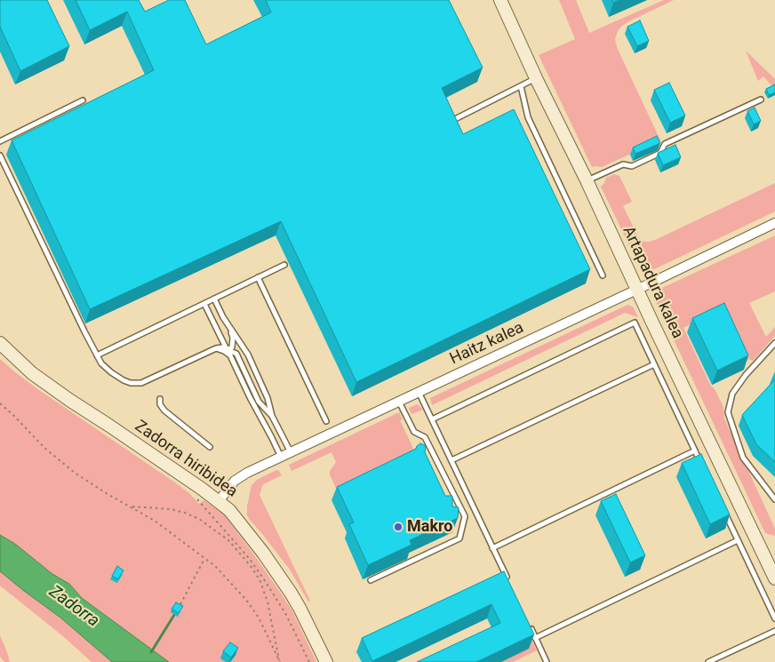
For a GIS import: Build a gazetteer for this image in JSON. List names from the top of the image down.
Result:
{
  "streets": {
    "street": ["Artapadura kalea", "Haitz kalea", "Zadorra hiribidea"]
  },
  "crossings": [
    ["Artapadura kalea", "Haitz kalea"],
    ["Haitz kalea", "Zadorra hiribidea"]
  ],
  "water": ["Zadorra"],
  "places": ["Makro"]
}
